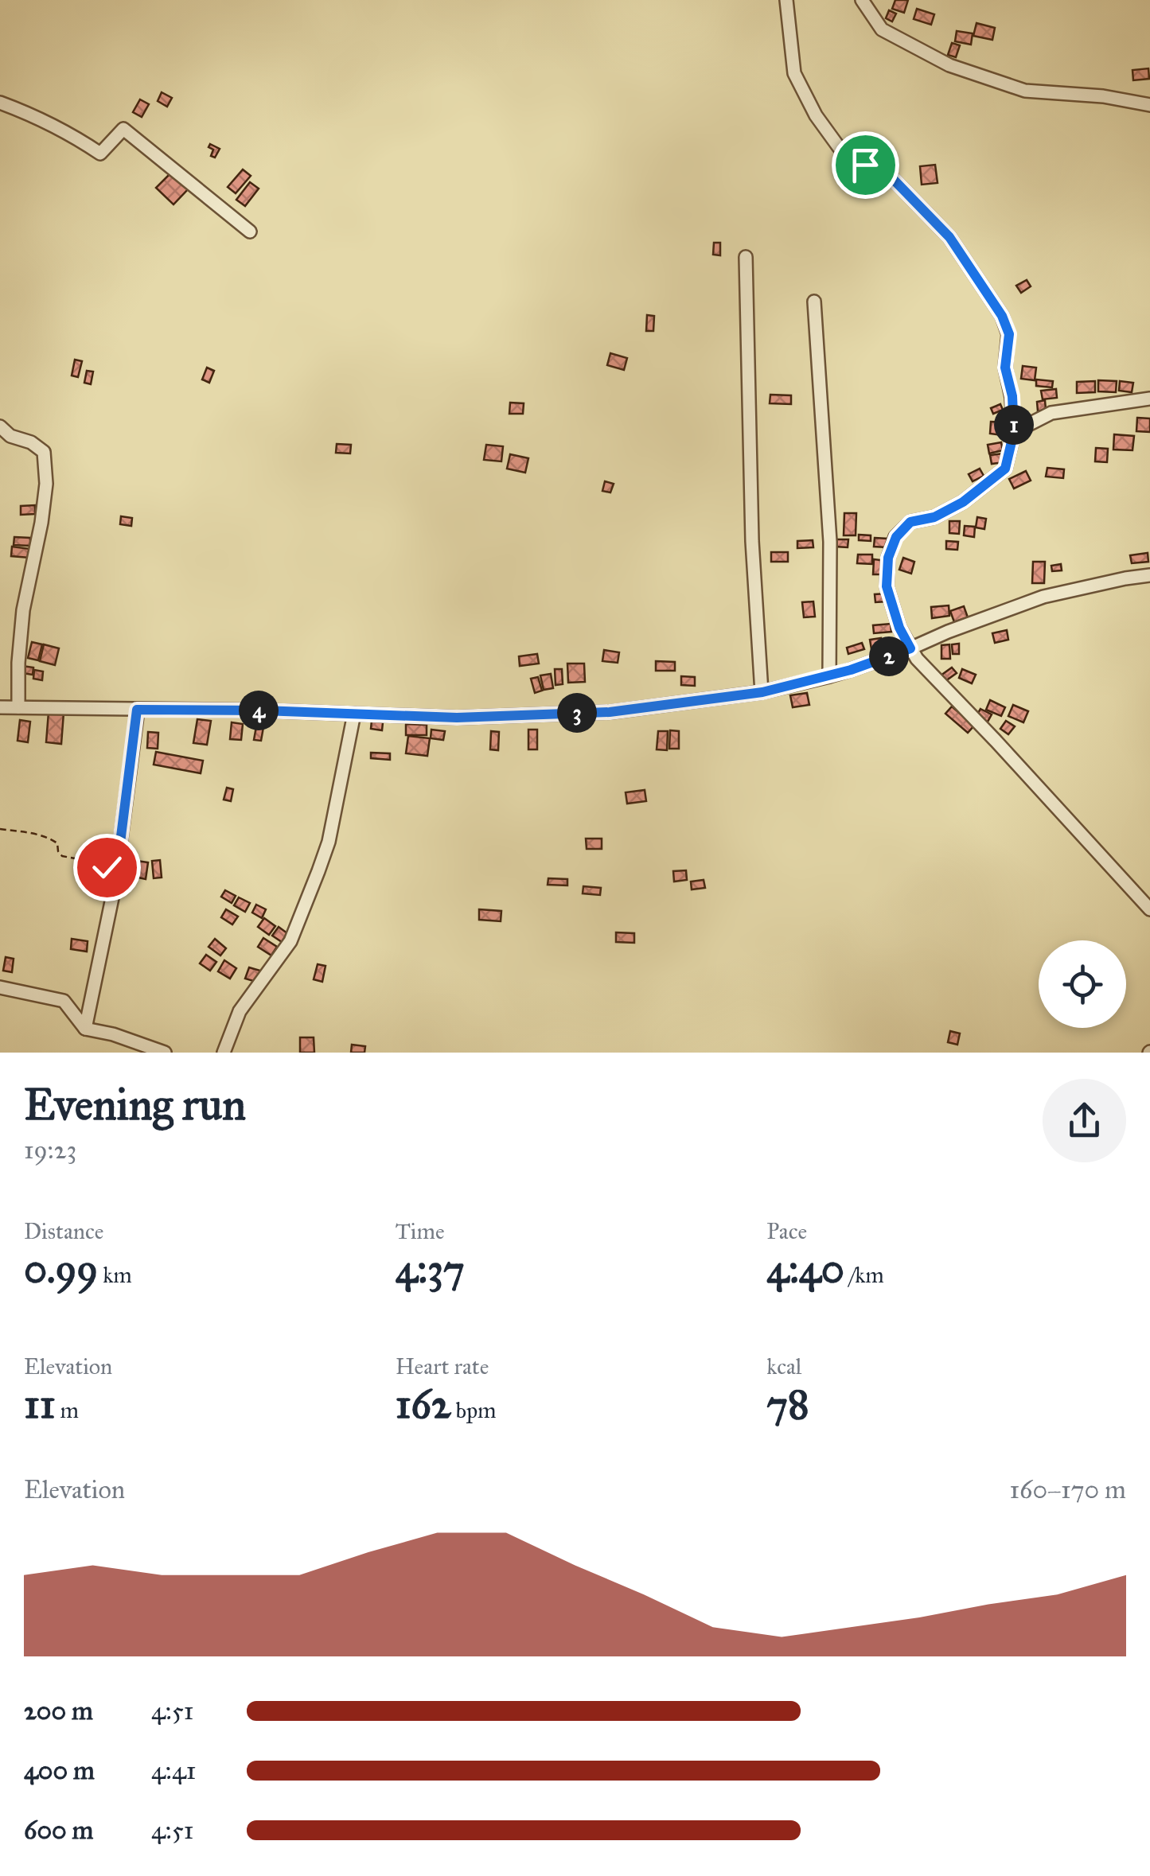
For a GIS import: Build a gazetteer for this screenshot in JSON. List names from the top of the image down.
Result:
{
  "page": {
    "pins": [
      "1",
      "2",
      "4",
      "3"
    ],
    "heading": ["Evening run", "19:23"],
    "stats": [
      ["Distance", "0.99 km"],
      ["Time", "4:37"],
      ["Pace", "4:40 /km"],
      ["Elevation", "11 m"],
      ["Heart rate", "162 bpm"],
      ["kcal", "78"]
    ],
    "chart": ["Elevation", "160–170 m"],
    "list": [
      {
        "name": "200 m",
        "note": "4:51"
      },
      {
        "name": "400 m",
        "note": "4:41"
      },
      {
        "name": "600 m",
        "note": "4:51"
      }
    ]
  }
}
